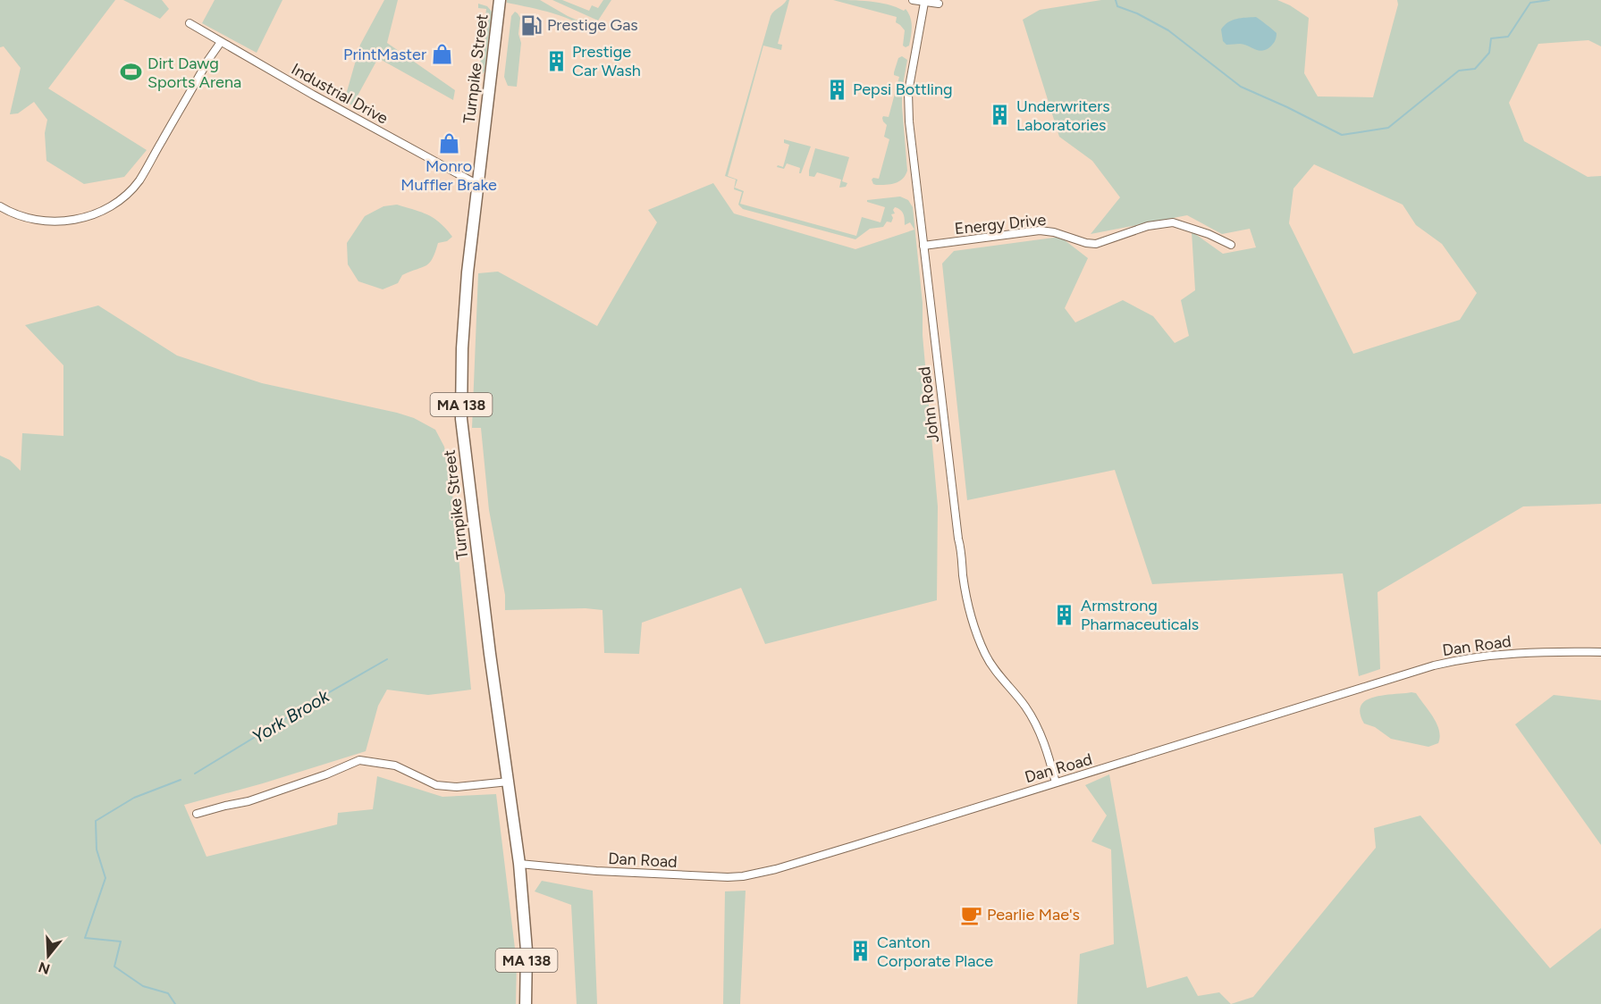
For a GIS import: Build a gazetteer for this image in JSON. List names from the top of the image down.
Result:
{
  "streets": {
    "main road": ["Turnpike Street", "MA 138"],
    "street": [
      "Industrial Drive",
      "Energy Drive",
      "John Road",
      "Dan Road"
    ]
  },
  "crossings": [
    ["Turnpike Street", "Industrial Drive"],
    ["Turnpike Street", "Dan Road"],
    ["Energy Drive", "John Road"],
    ["John Road", "Dan Road"]
  ],
  "water": ["York Brook"],
  "places": {
    "fuel station": ["Prestige Gas"],
    "shop": ["PrintMaster", "Monro Muffler Brake"],
    "building": [
      "Prestige Car Wash",
      "Pepsi Bottling",
      "Underwriters Laboratories",
      "Armstrong Pharmaceuticals",
      "Canton Corporate Place"
    ],
    "sports": ["Dirt Dawg Sports Arena"],
    "cafe": ["Pearlie Mae's"]
  },
  "north": "bottom"
}
